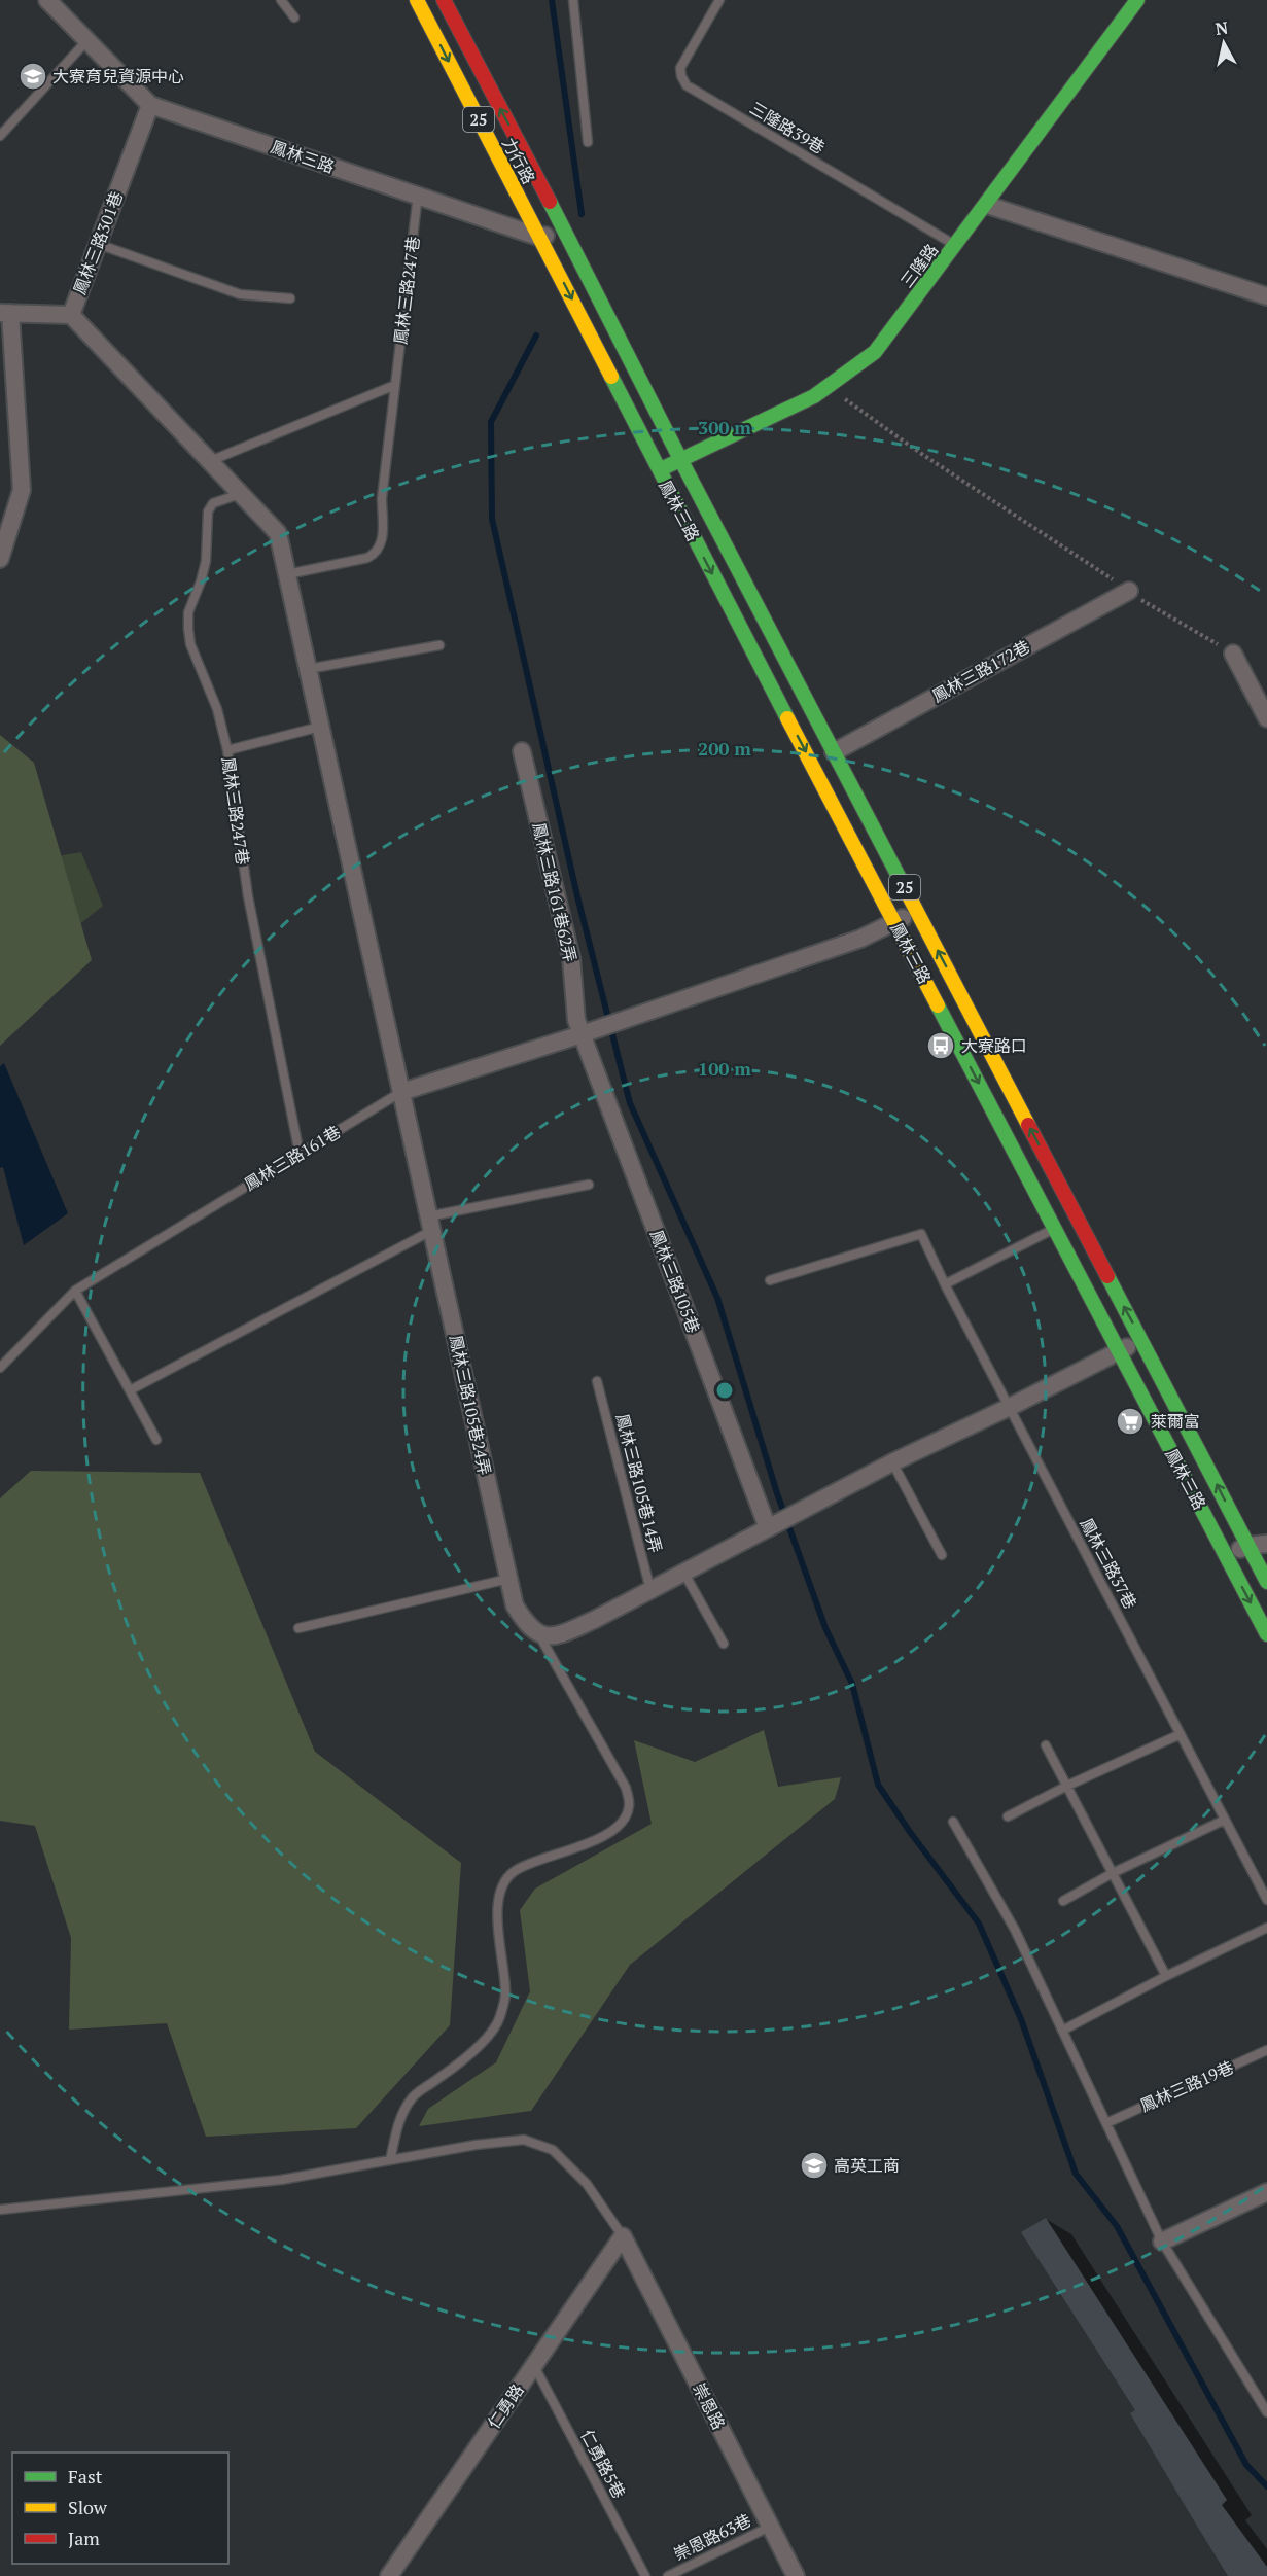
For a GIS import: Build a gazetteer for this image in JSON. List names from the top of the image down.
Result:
{
  "streets": {
    "main road": [
      "25",
      "鳳林三路",
      "力行路",
      "三隆路"
    ],
    "street": [
      "鳳林三路301巷",
      "鳳林三路172巷",
      "鳳林三路161巷62弄",
      "鳳林三路105巷",
      "鳳林三路105巷24弄",
      "仁勇路",
      "崇恩路"
    ],
    "lane": [
      "三隆路39巷",
      "鳳林三路247巷",
      "鳳林三路161巷",
      "鳳林三路105巷14弄",
      "鳳林三路37巷",
      "鳳林三路19巷",
      "仁勇路5巷",
      "崇恩路63巷"
    ]
  },
  "crossings": [
    ["三隆路39巷", "三隆路"],
    ["鳳林三路", "力行路"],
    ["鳳林三路", "鳳林三路301巷"],
    ["鳳林三路", "三隆路"],
    ["鳳林三路", "鳳林三路247巷"],
    ["鳳林三路", "鳳林三路172巷"],
    ["鳳林三路247巷", "鳳林三路161巷"],
    ["鳳林三路161巷62弄", "鳳林三路105巷"],
    ["仁勇路", "崇恩路"],
    ["仁勇路", "仁勇路5巷"],
    ["崇恩路", "崇恩路63巷"]
  ],
  "places": {
    "school or university": ["大寮育兒資源中心", "高英工商"],
    "bus stop": ["大寮路口"],
    "supermarket": ["萊爾富"]
  },
  "legend": ["Fast", "Slow", "Jam"],
  "north": "top",
  "rings": ["300 m", "200 m", "100 m"]
}
